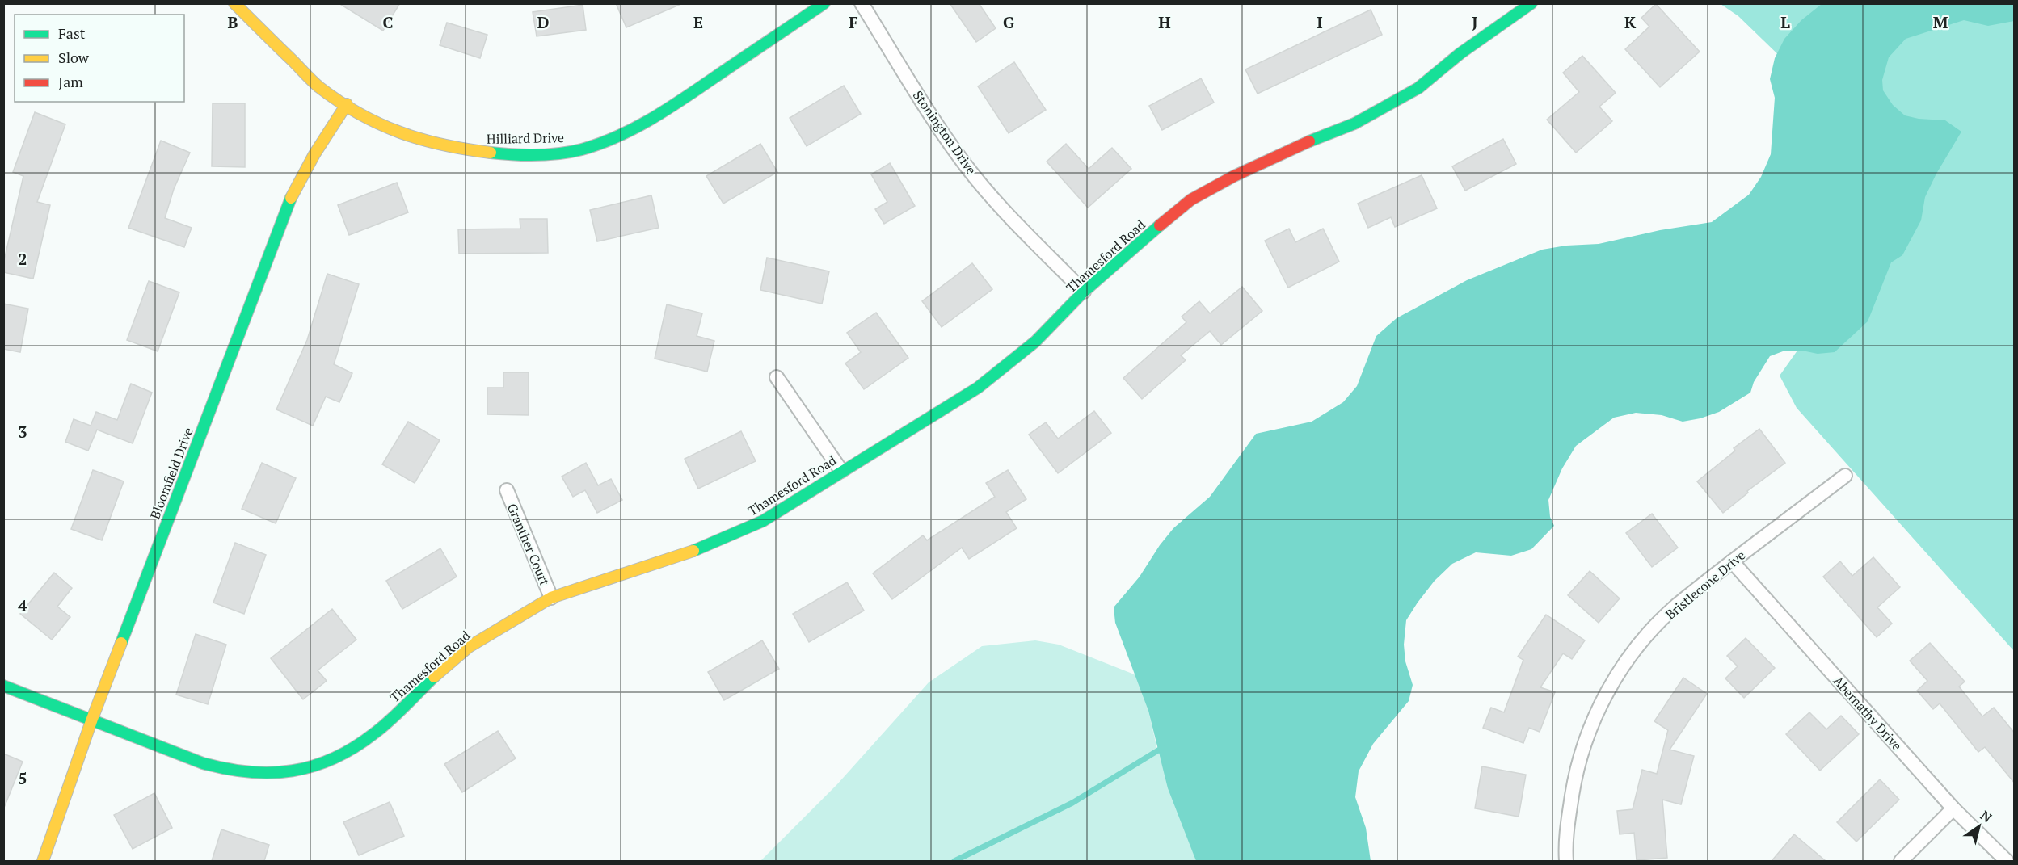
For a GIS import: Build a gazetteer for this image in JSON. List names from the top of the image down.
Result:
{
  "streets": {
    "street": [
      "Stonington Drive",
      "Hilliard Drive",
      "Thamesford Road",
      "Bloomfield Drive",
      "Granther Court",
      "Bristlecone Drive",
      "Abernathy Drive"
    ]
  },
  "crossings": [
    ["Stonington Drive", "Thamesford Road"],
    ["Hilliard Drive", "Bloomfield Drive"],
    ["Thamesford Road", "Bloomfield Drive"],
    ["Thamesford Road", "Granther Court"],
    ["Bristlecone Drive", "Abernathy Drive"]
  ],
  "legend": ["Fast", "Slow", "Jam"],
  "north": "top right",
  "grid": {
    "columns": [
      "B",
      "C",
      "D",
      "E",
      "F",
      "G",
      "H",
      "I",
      "J",
      "K",
      "L",
      "M"
    ],
    "rows": [
      "2",
      "3",
      "4",
      "5"
    ]
  }
}
